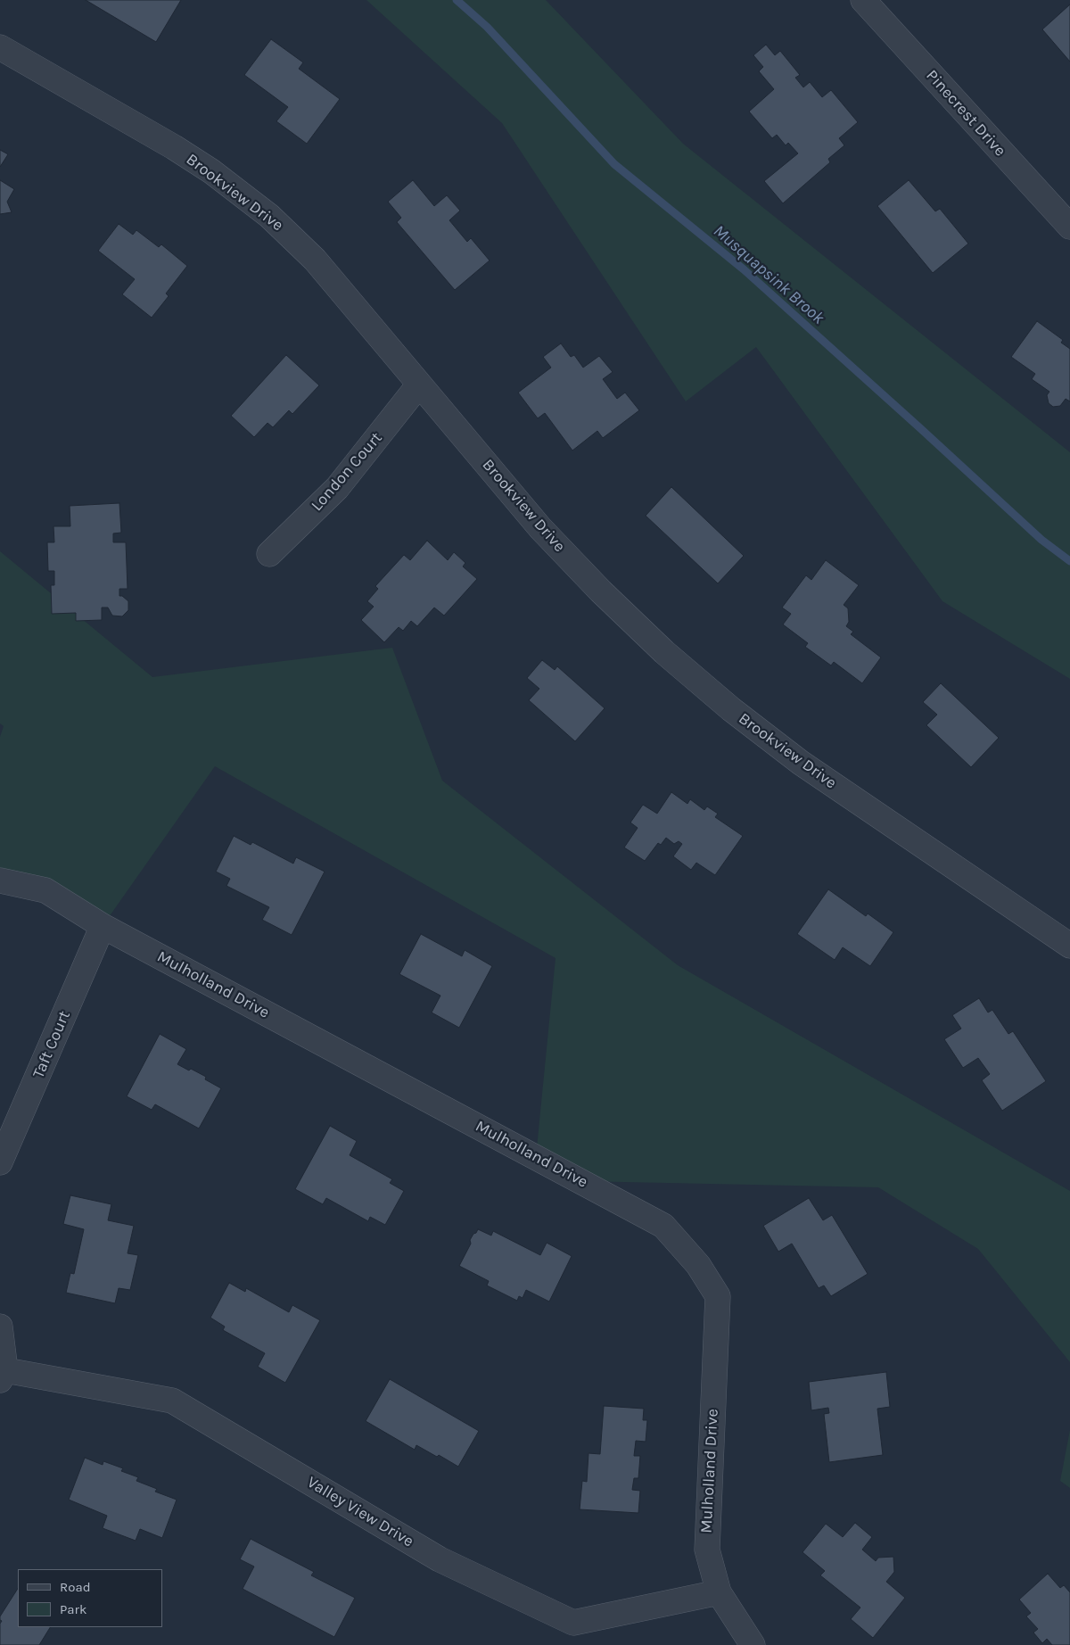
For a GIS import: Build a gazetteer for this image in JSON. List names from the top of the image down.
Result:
{
  "streets": {
    "street": [
      "Pinecrest Drive",
      "Brookview Drive",
      "London Court",
      "Mulholland Drive",
      "Taft Court",
      "Valley View Drive"
    ]
  },
  "crossings": [
    ["Brookview Drive", "London Court"],
    ["Mulholland Drive", "Taft Court"],
    ["Mulholland Drive", "Valley View Drive"]
  ],
  "water": ["Musquapsink Brook"],
  "legend": ["Road", "Park"]
}
